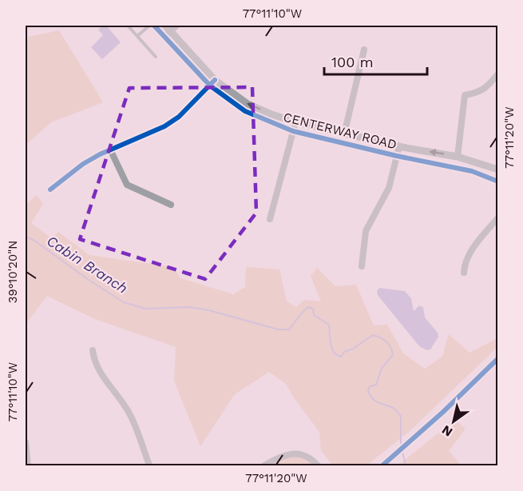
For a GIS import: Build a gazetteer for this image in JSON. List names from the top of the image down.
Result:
{
  "streets": {
    "street": ["CENTERWAY ROAD"]
  },
  "water": ["Cabin Branch"],
  "scale_bar": "100 m",
  "north": "bottom left",
  "coordinates": ["77°11'10\"W", "77°11'20\"W", "39°10'20\"N"]
}
